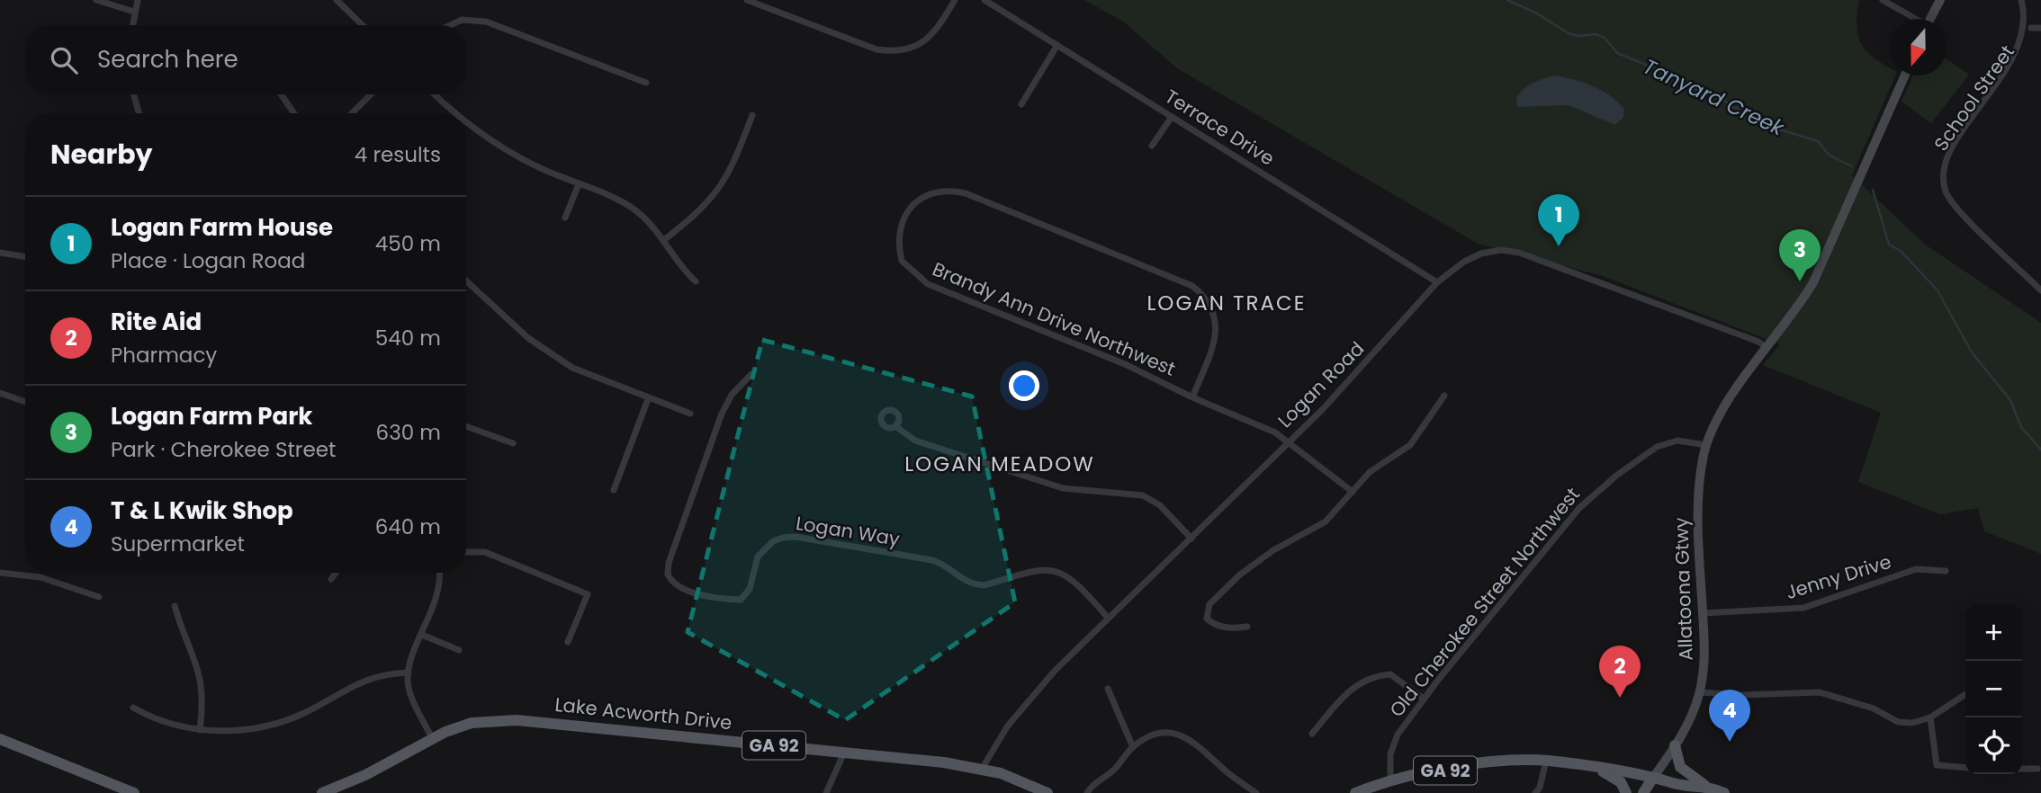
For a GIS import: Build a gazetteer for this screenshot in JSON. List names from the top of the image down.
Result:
{
  "streets": {
    "main road": ["Allatoona Gtwy", "Lake Acworth Drive", "GA 92"],
    "street": [
      "School Street",
      "Terrace Drive",
      "Brandy Ann Drive Northwest",
      "Logan Road",
      "Logan Way",
      "Jenny Drive",
      "Old Cherokee Street Northwest"
    ]
  },
  "crossings": [
    ["Terrace Drive", "Logan Road"],
    ["Brandy Ann Drive Northwest", "Logan Road"],
    ["Logan Road", "Logan Way"],
    ["Logan Road", "Allatoona Gtwy"],
    ["Logan Road", "Lake Acworth Drive"],
    ["Jenny Drive", "Allatoona Gtwy"],
    ["Allatoona Gtwy", "Old Cherokee Street Northwest"],
    ["Allatoona Gtwy", "GA 92"],
    ["Old Cherokee Street Northwest", "GA 92"]
  ],
  "districts": ["LOGAN TRACE", "LOGAN MEADOW"],
  "water": ["Tanyard Creek"],
  "north": "bottom",
  "page": {
    "search": "Search here",
    "heading": ["Nearby", "4 results"],
    "pins": [
      "1",
      "3",
      "2",
      "4"
    ],
    "list": [
      {
        "mark": "1",
        "name": "Logan Farm House",
        "note": "Place · Logan Road",
        "value": "450 m"
      },
      {
        "mark": "2",
        "name": "Rite Aid",
        "note": "Pharmacy",
        "value": "540 m"
      },
      {
        "mark": "3",
        "name": "Logan Farm Park",
        "note": "Park · Cherokee Street",
        "value": "630 m"
      },
      {
        "mark": "4",
        "name": "T & L Kwik Shop",
        "note": "Supermarket",
        "value": "640 m"
      }
    ],
    "map_buttons": ["+", "−"]
  }
}
